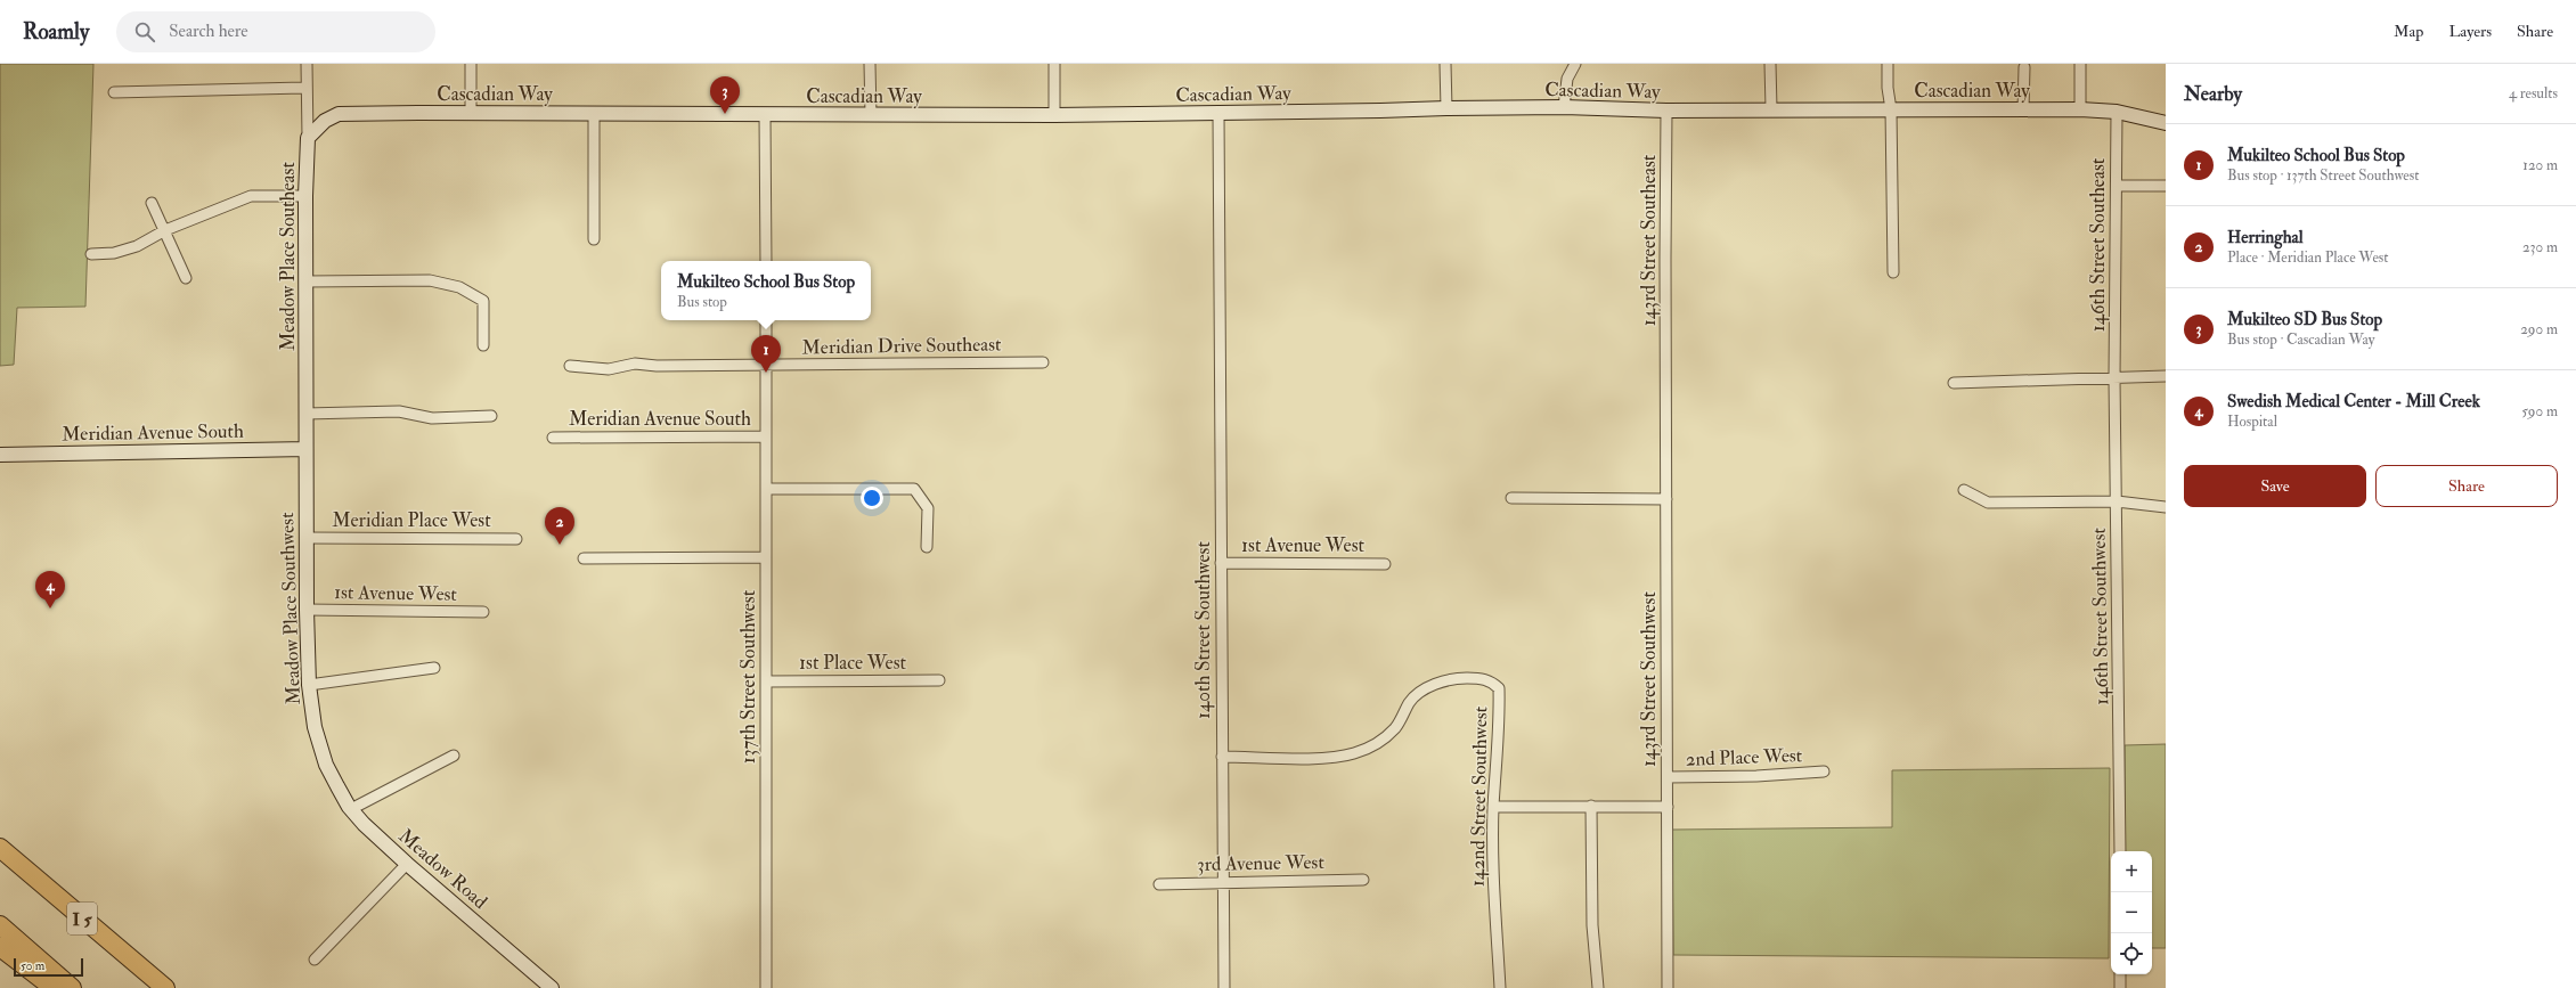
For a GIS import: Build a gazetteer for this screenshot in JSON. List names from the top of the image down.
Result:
{
  "streets": {
    "highway": ["I 5"],
    "street": [
      "Cascadian Way",
      "143rd Street Southeast",
      "146th Street Southeast",
      "Meadow Place Southeast",
      "Meridian Drive Southeast",
      "Meridian Avenue South",
      "Meridian Place West",
      "1st Avenue West",
      "Meadow Place Southwest",
      "146th Street Southwest",
      "140th Street Southwest",
      "1st Place West",
      "137th Street Southwest",
      "143rd Street Southwest",
      "2nd Place West",
      "142nd Street Southwest",
      "3rd Avenue West",
      "Meadow Road"
    ]
  },
  "crossings": [
    ["Cascadian Way", "143rd Street Southeast"],
    ["Cascadian Way", "146th Street Southeast"],
    ["Cascadian Way", "Meadow Place Southeast"],
    ["Cascadian Way", "140th Street Southwest"],
    ["143rd Street Southeast", "143rd Street Southwest"],
    ["146th Street Southeast", "146th Street Southwest"],
    ["Meadow Place Southeast", "Meridian Avenue South"],
    ["Meadow Place Southeast", "Meadow Place Southwest"],
    ["Meridian Drive Southeast", "137th Street Southwest"],
    ["Meridian Avenue South", "Meadow Place Southwest"],
    ["Meridian Avenue South", "137th Street Southwest"],
    ["Meridian Place West", "Meadow Place Southwest"],
    ["1st Avenue West", "Meadow Place Southwest"],
    ["1st Avenue West", "140th Street Southwest"],
    ["Meadow Place Southwest", "Meadow Road"],
    ["140th Street Southwest", "142nd Street Southwest"],
    ["140th Street Southwest", "3rd Avenue West"],
    ["1st Place West", "137th Street Southwest"],
    ["143rd Street Southwest", "2nd Place West"]
  ],
  "scale_bar": "50 m",
  "page": {
    "header": "Roamly",
    "search": "Search here",
    "nav": ["Map", "Layers", "Share"],
    "heading": ["Nearby", "4 results"],
    "pins": [
      "3",
      "1",
      "2",
      "4"
    ],
    "list": [
      {
        "mark": "1",
        "name": "Mukilteo School Bus Stop",
        "note": "Bus stop · 137th Street Southwest",
        "value": "120 m"
      },
      {
        "mark": "2",
        "name": "Herringhal",
        "note": "Place · Meridian Place West",
        "value": "230 m"
      },
      {
        "mark": "3",
        "name": "Mukilteo SD Bus Stop",
        "note": "Bus stop · Cascadian Way",
        "value": "290 m"
      },
      {
        "mark": "4",
        "name": "Swedish Medical Center - Mill Creek",
        "note": "Hospital",
        "value": "590 m"
      }
    ],
    "popup": ["Mukilteo School Bus Stop", "Bus stop"],
    "buttons": ["Save", "Share"],
    "map_buttons": ["+", "−"],
    "scale": "50 m"
  }
}
